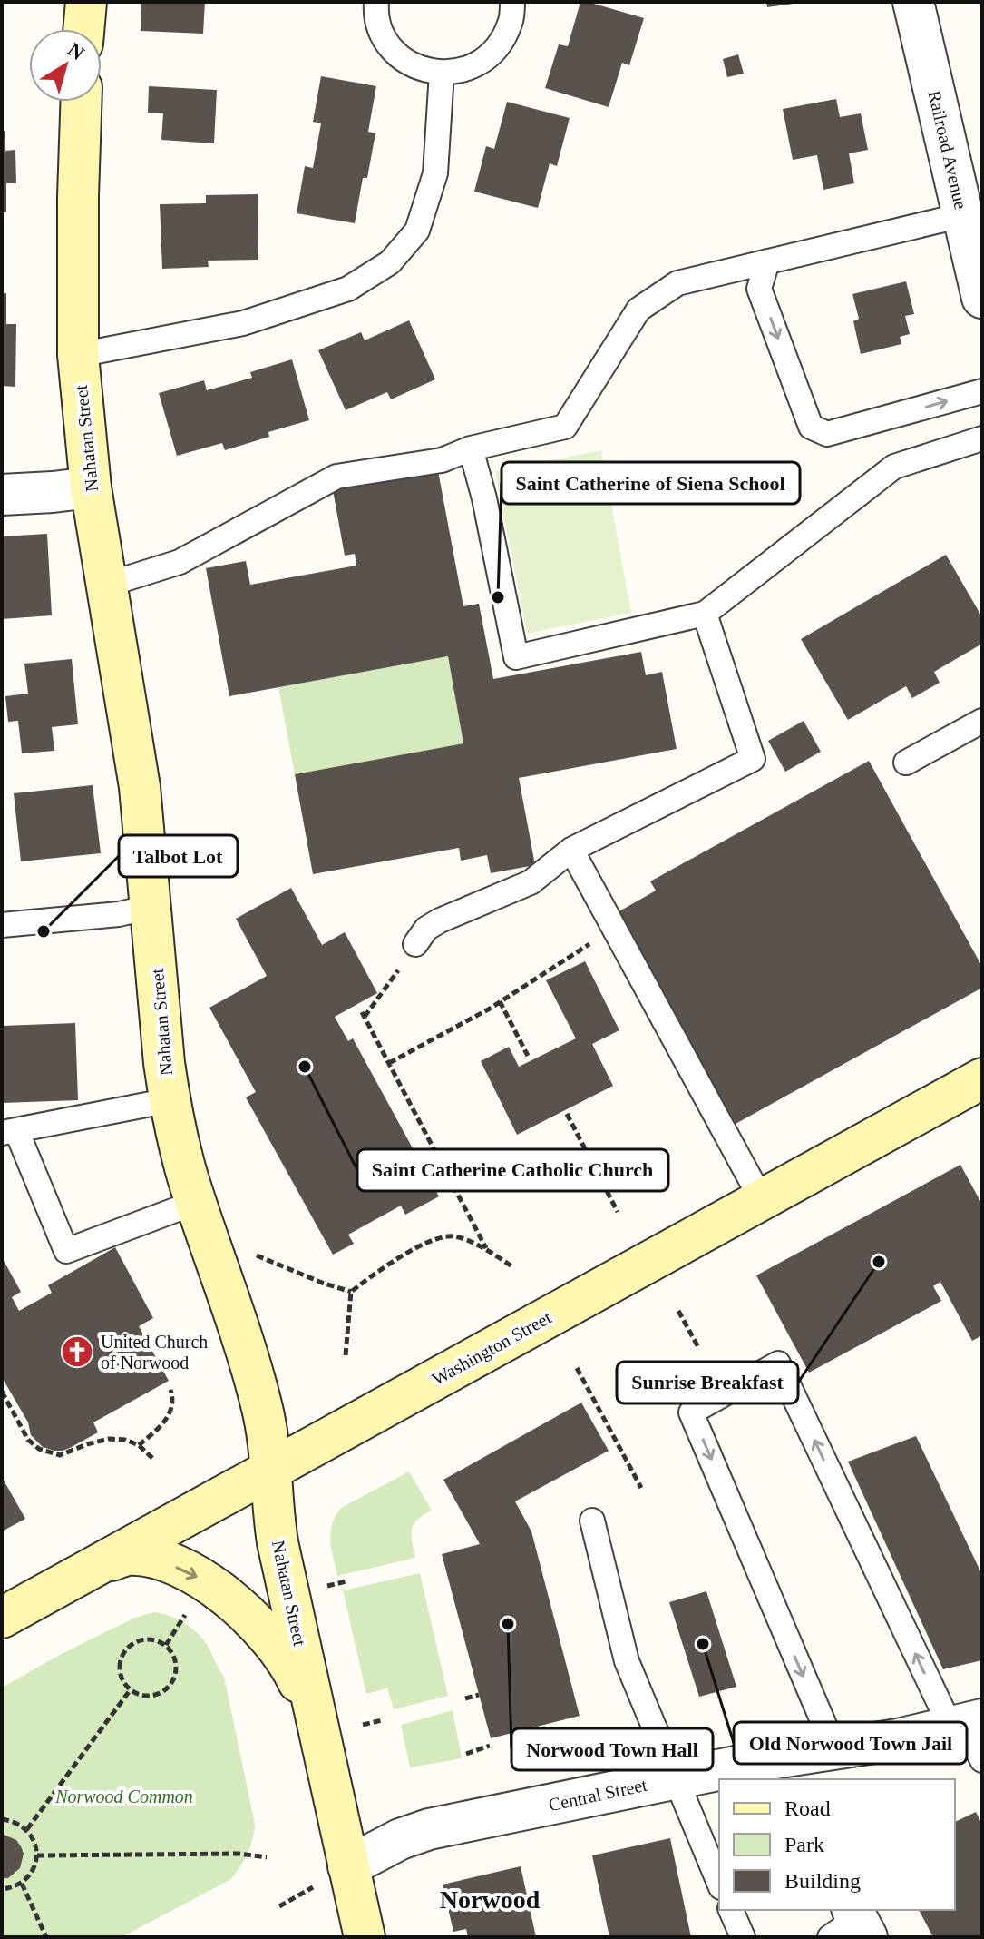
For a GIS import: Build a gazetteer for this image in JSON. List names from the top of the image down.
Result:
{
  "streets": {
    "main road": ["Nahatan Street", "Washington Street"],
    "street": ["Railroad Avenue", "Central Street"]
  },
  "crossings": [
    ["Nahatan Street", "Washington Street"],
    ["Nahatan Street", "Central Street"]
  ],
  "districts": ["Norwood"],
  "parks": ["Norwood Common"],
  "places": {
    "other": [
      "Saint Catherine of Siena School",
      "Talbot Lot",
      "Saint Catherine Catholic Church",
      "Sunrise Breakfast",
      "Norwood Town Hall",
      "Old Norwood Town Jail"
    ],
    "church": ["United Church of Norwood"]
  },
  "legend": ["Road", "Park", "Building"],
  "north": "top right"
}
